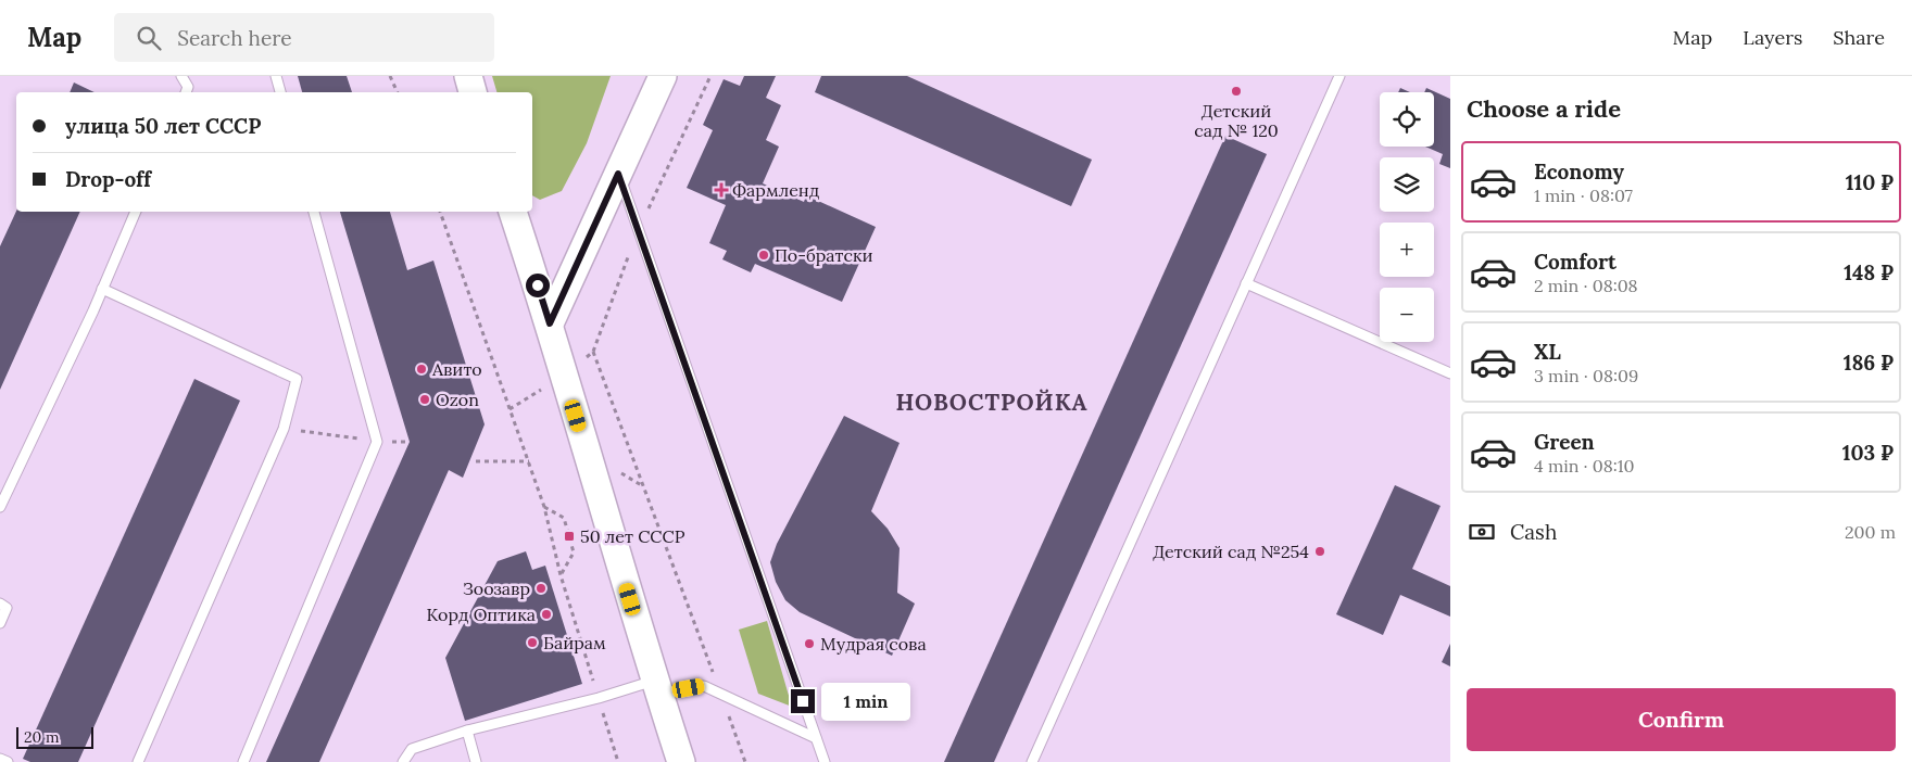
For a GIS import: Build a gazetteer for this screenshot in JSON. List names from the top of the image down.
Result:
{
  "districts": ["НОВОСТРОЙКА"],
  "places": {
    "other": [
      "Детский сад № 120",
      "По-братски",
      "Авито",
      "Ozon",
      "Детский сад №254",
      "Зоозавр",
      "Корд Оптика",
      "Байрам",
      "Мудрая сова"
    ],
    "health": ["Фармленд"],
    "transit": ["50 лет СССР"]
  },
  "scale_bar": "20 m",
  "page": {
    "header": "Map",
    "search": "Search here",
    "nav": ["Map", "Layers", "Share"],
    "heading": "Choose a ride",
    "map_buttons": ["+", "−"],
    "banner": ["улица 50 лет СССР", "Drop-off"],
    "list": [
      {
        "name": "Economy",
        "note": "1 min · 08:07",
        "value": "110 ₽"
      },
      {
        "name": "Comfort",
        "note": "2 min · 08:08",
        "value": "148 ₽"
      },
      {
        "name": "XL",
        "note": "3 min · 08:09",
        "value": "186 ₽"
      },
      {
        "name": "Green",
        "note": "4 min · 08:10",
        "value": "103 ₽"
      }
    ],
    "pay": ["Cash", "200 m"],
    "buttons": "Confirm",
    "bubble": "1 min",
    "scale": "20 m"
  }
}
